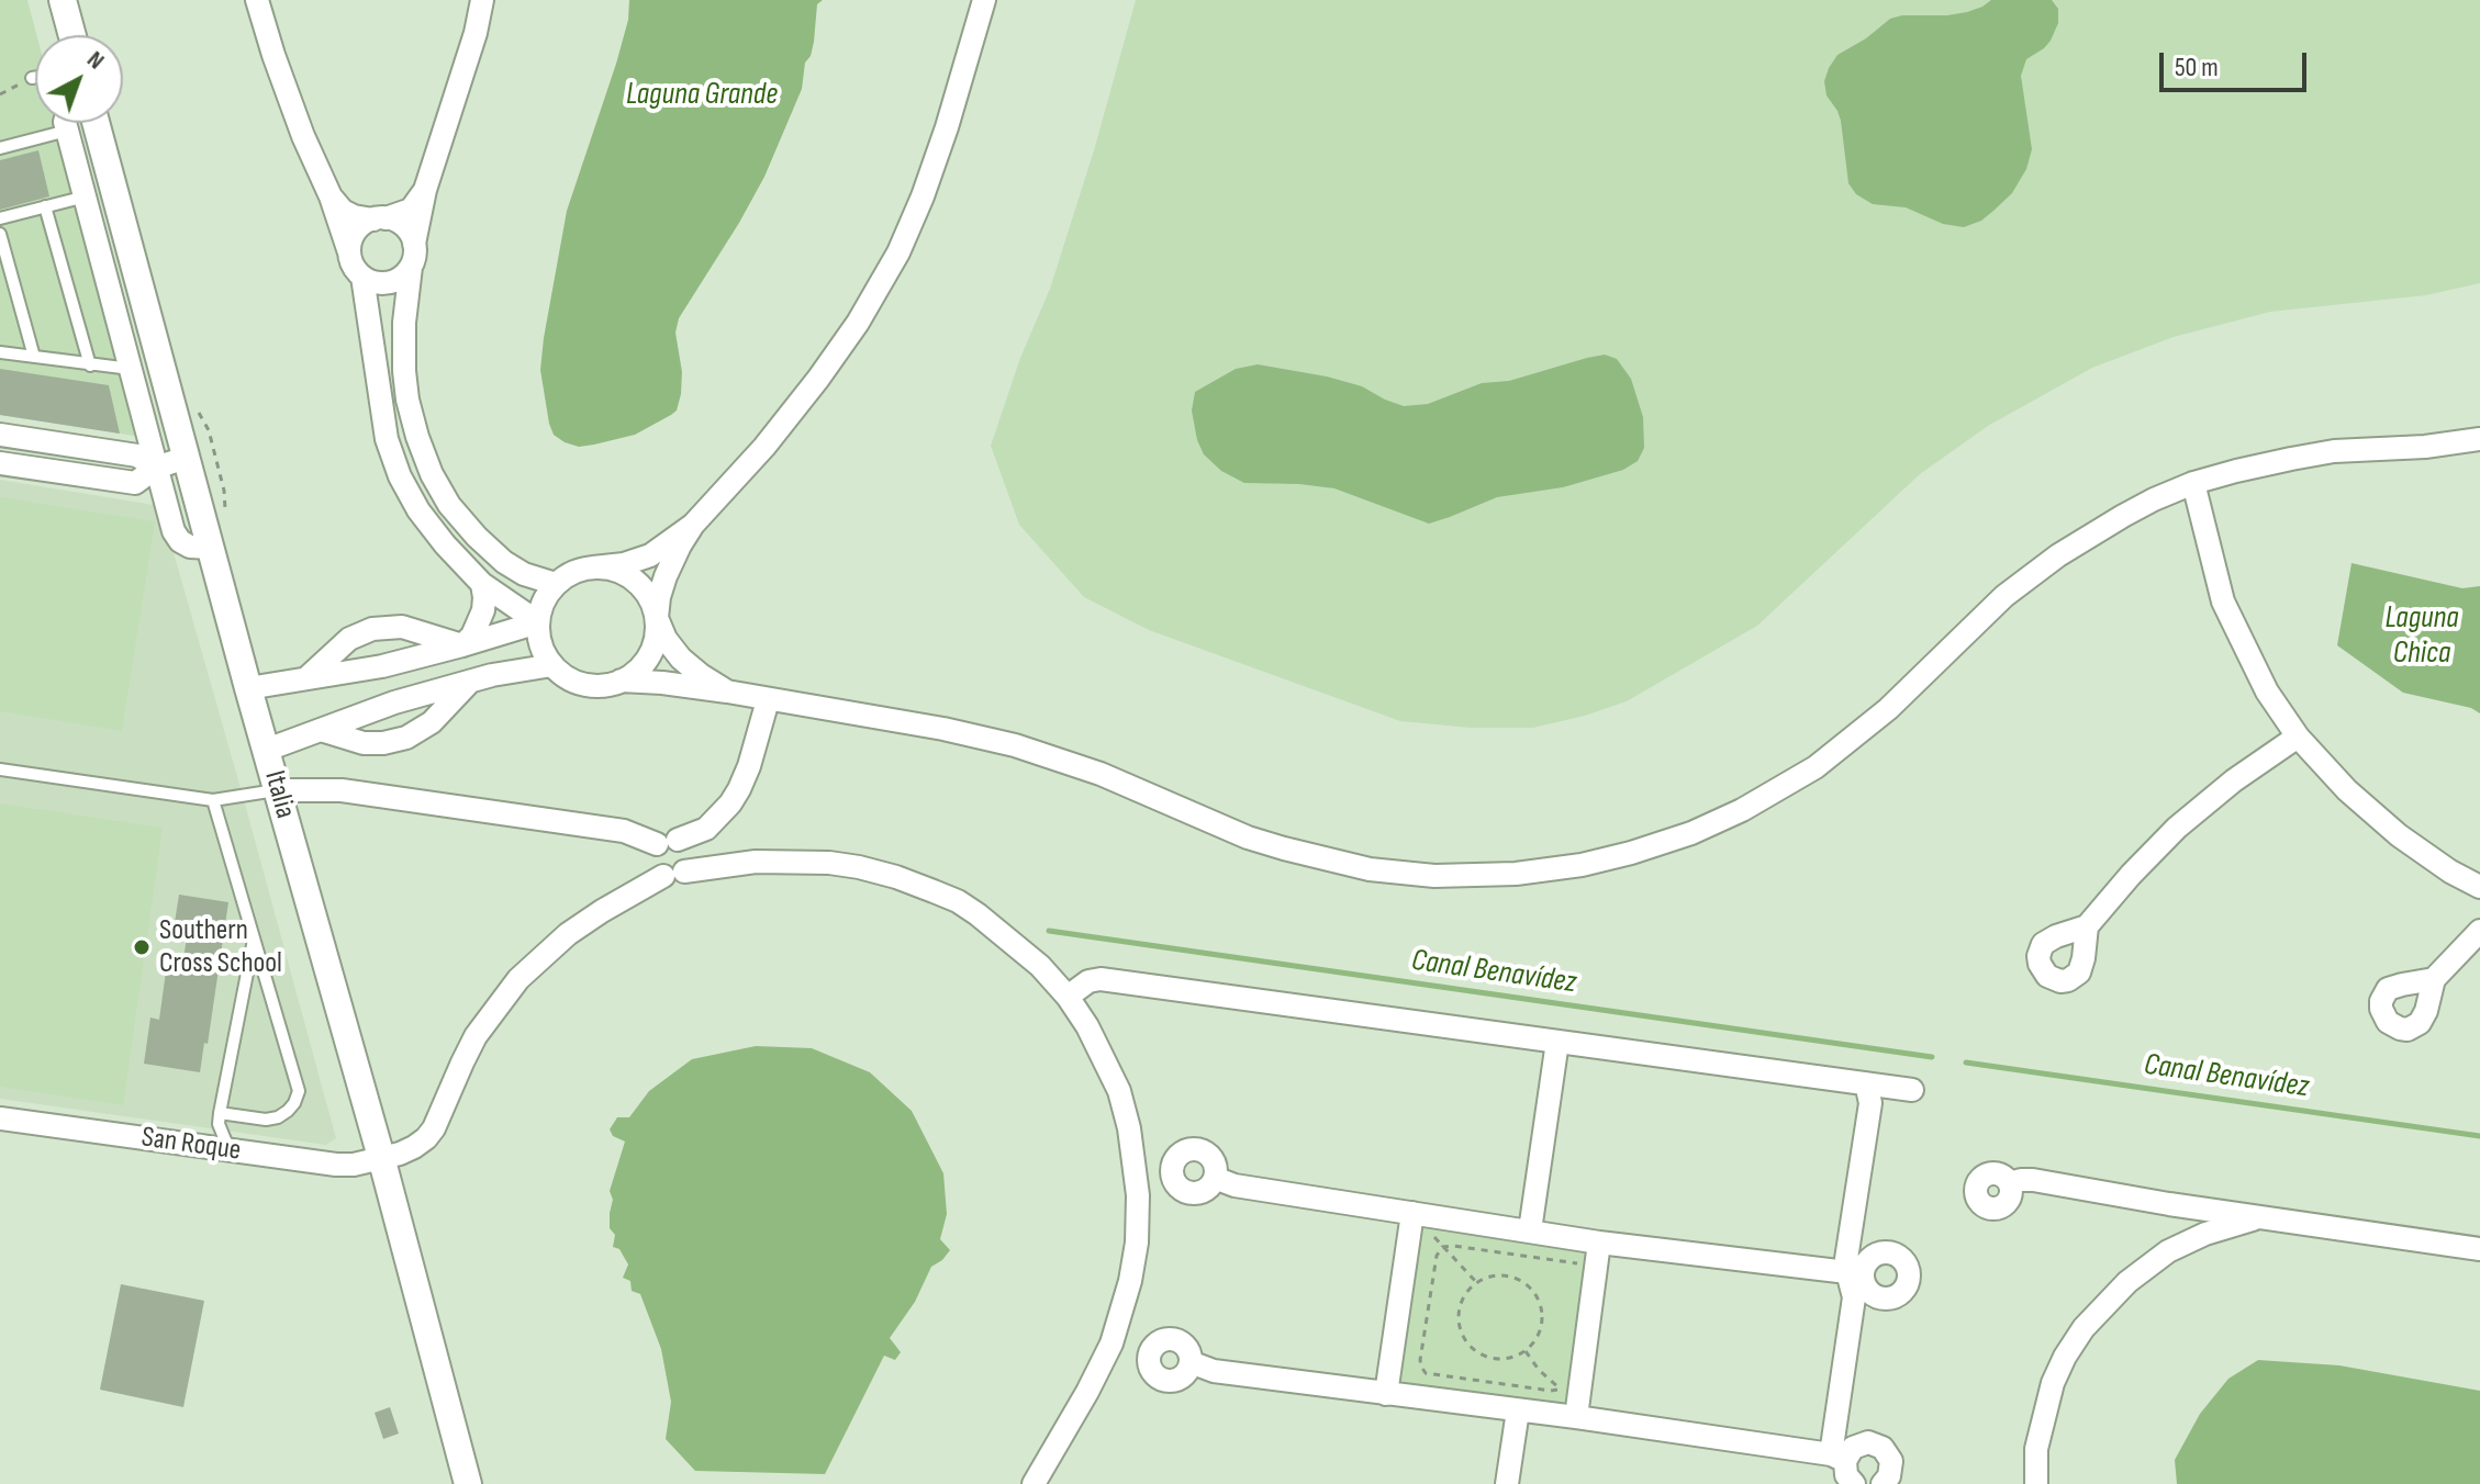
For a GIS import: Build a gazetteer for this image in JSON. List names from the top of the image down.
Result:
{
  "streets": {
    "street": ["Italia", "San Roque"]
  },
  "crossings": [
    ["Italia", "San Roque"]
  ],
  "water": ["Laguna Grande", "Laguna Chica", "Canal Benavídez"],
  "places": ["Southern Cross School"],
  "scale_bar": "50 m",
  "north": "top right"
}
